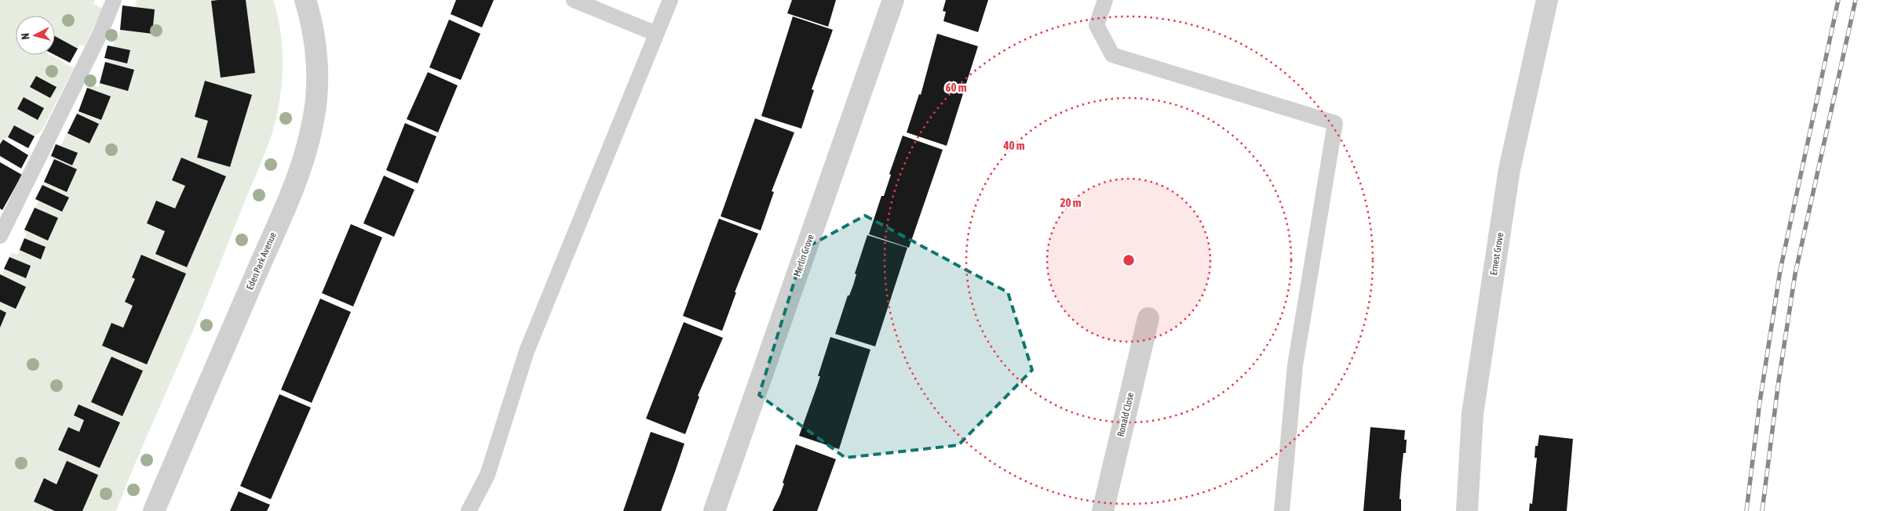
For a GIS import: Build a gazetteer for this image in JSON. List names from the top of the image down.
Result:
{
  "streets": {
    "street": [
      "Ernest Grove",
      "Merlin Grove",
      "Eden Park Avenue",
      "Ronald Close"
    ]
  },
  "north": "left",
  "rings": ["60 m", "40 m", "20 m"]
}
